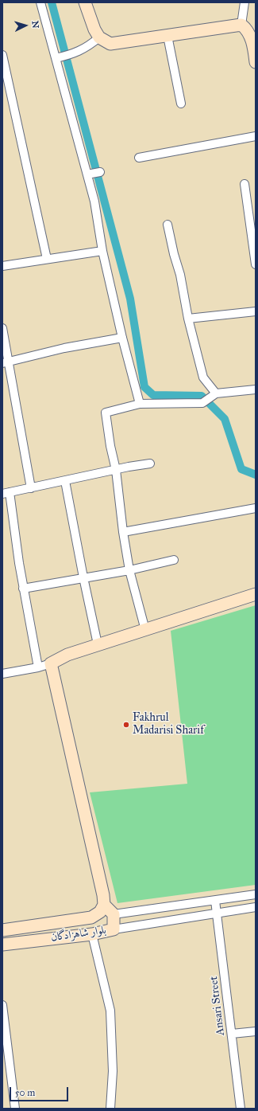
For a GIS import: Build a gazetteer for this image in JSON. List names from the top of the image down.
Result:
{
  "streets": {
    "main road": ["بلوار شاهزادگان"],
    "street": ["Ansari Street"]
  },
  "places": ["Fakhrul Madarisi Sharif"],
  "scale_bar": "50 m",
  "north": "right"
}
